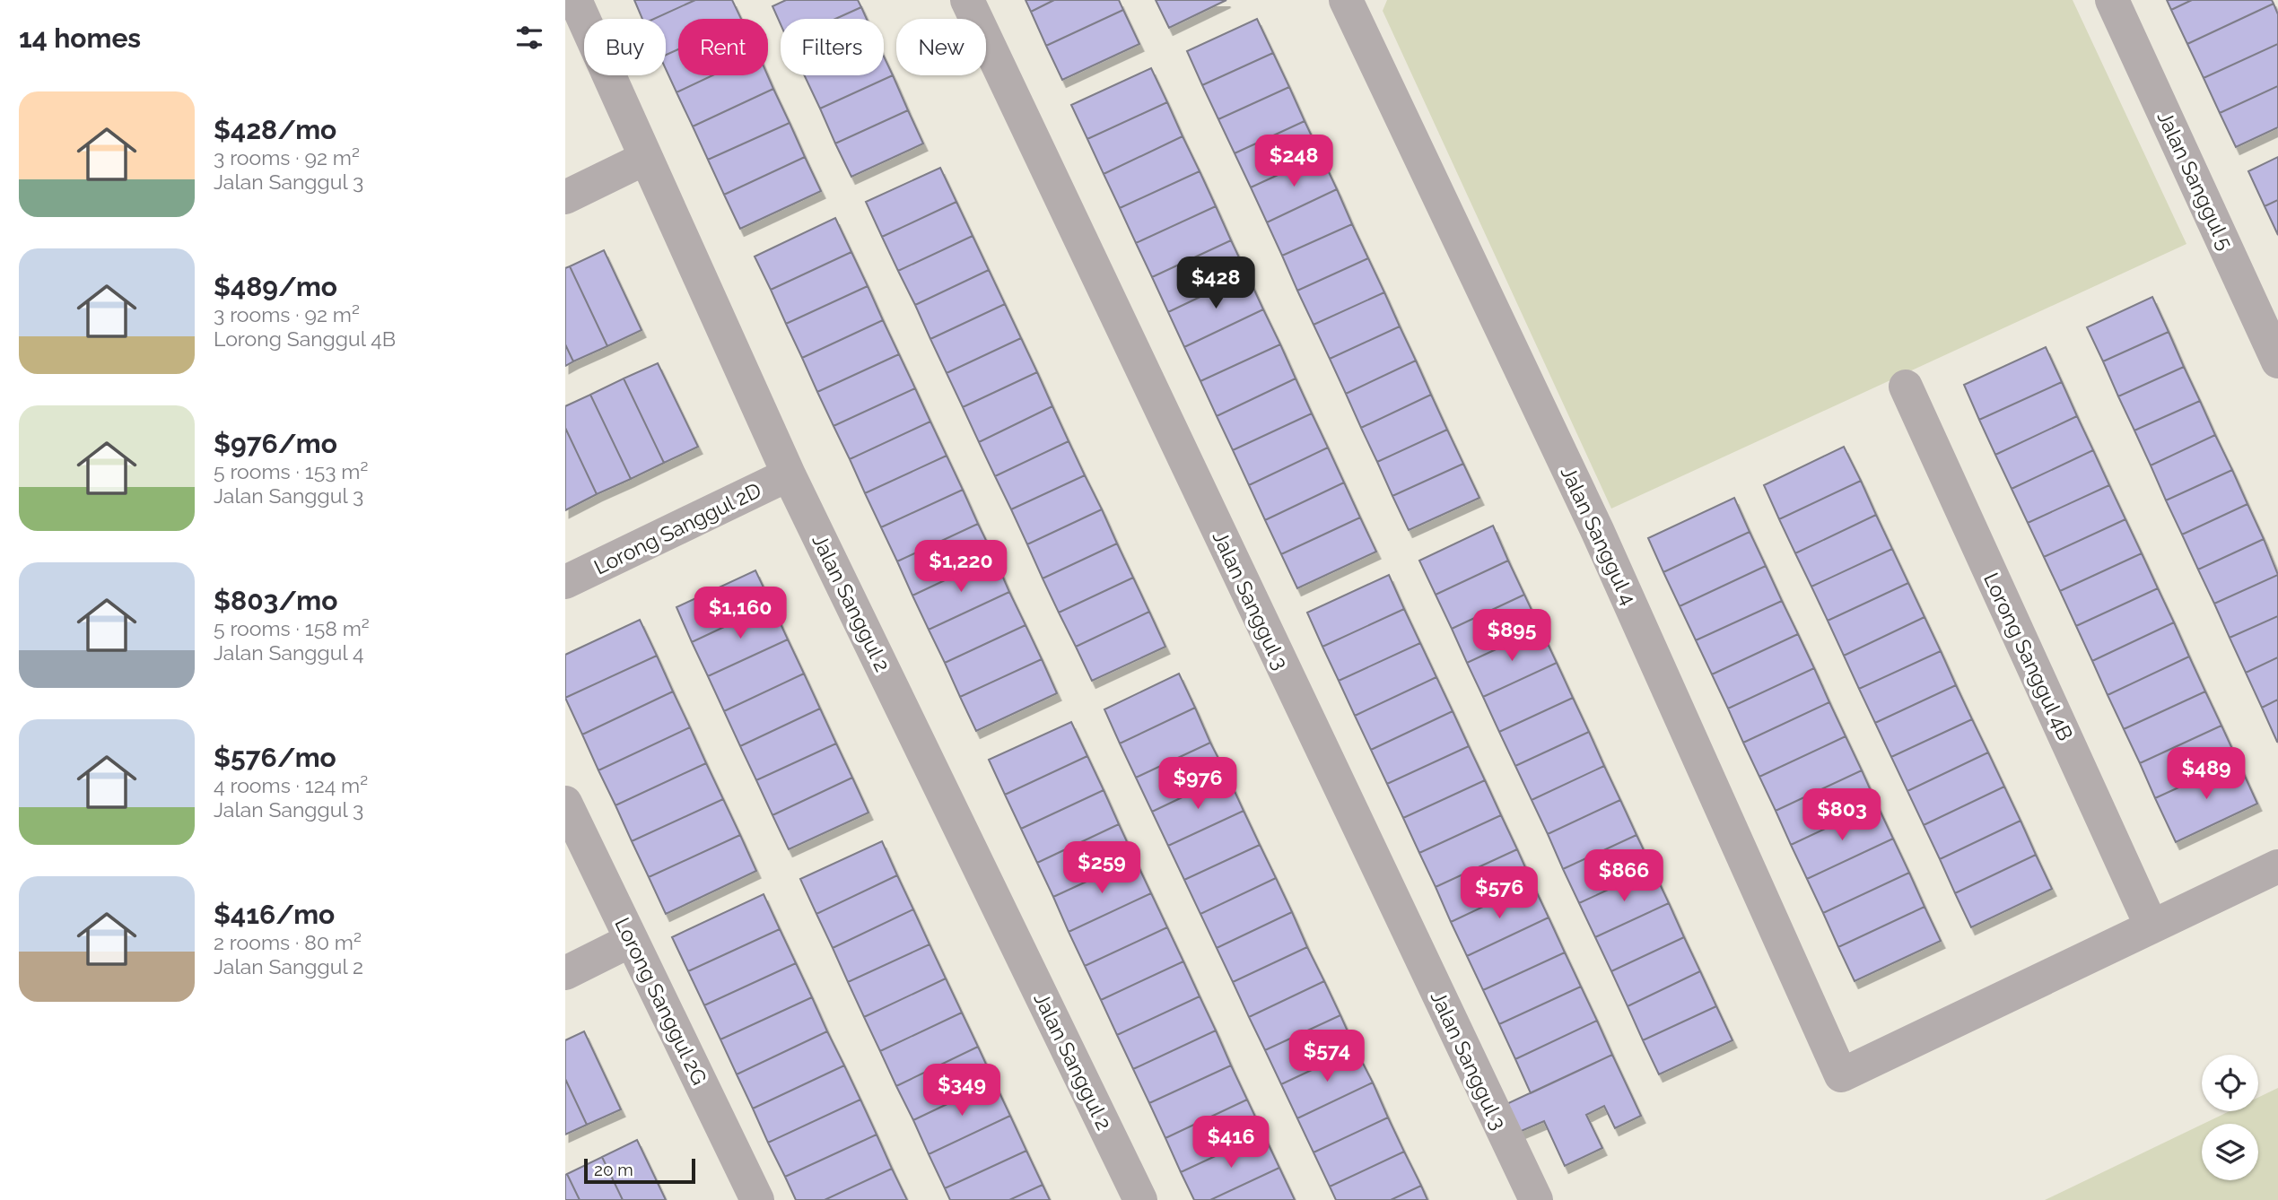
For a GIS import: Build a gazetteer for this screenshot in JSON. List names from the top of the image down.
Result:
{
  "streets": {
    "street": [
      "Jalan Sanggul 5",
      "Lorong Sanggul 2D",
      "Jalan Sanggul 4",
      "Jalan Sanggul 3",
      "Jalan Sanggul 2",
      "Lorong Sanggul 4B",
      "Lorong Sanggul 2G"
    ]
  },
  "crossings": [
    ["Lorong Sanggul 2D", "Jalan Sanggul 2"],
    ["Jalan Sanggul 4", "Lorong Sanggul 4B"]
  ],
  "scale_bar": "20 m",
  "page": {
    "heading": "14 homes",
    "chip": [
      "Buy",
      "Rent",
      "Filters",
      "New"
    ],
    "list": [
      {
        "name": "$428/mo",
        "note": "3 rooms · 92 m² · Jalan Sanggul 3"
      },
      {
        "name": "$489/mo",
        "note": "3 rooms · 92 m² · Lorong Sanggul 4B"
      },
      {
        "name": "$976/mo",
        "note": "5 rooms · 153 m² · Jalan Sanggul 3"
      },
      {
        "name": "$803/mo",
        "note": "5 rooms · 158 m² · Jalan Sanggul 4"
      },
      {
        "name": "$576/mo",
        "note": "4 rooms · 124 m² · Jalan Sanggul 3"
      },
      {
        "name": "$416/mo",
        "note": "2 rooms · 80 m² · Jalan Sanggul 2"
      }
    ],
    "price": [
      "$248",
      "$428",
      "$1,220",
      "$1,160",
      "$895",
      "$489",
      "$976",
      "$803",
      "$259",
      "$866",
      "$576",
      "$574",
      "$349",
      "$416"
    ],
    "scale": "20 m"
  }
}
